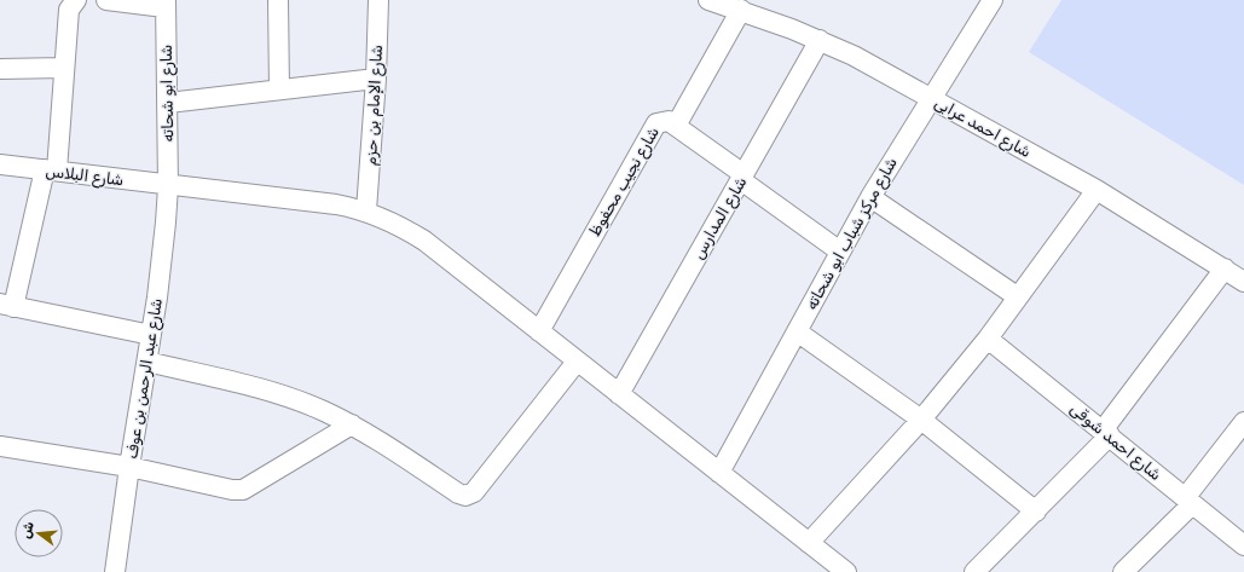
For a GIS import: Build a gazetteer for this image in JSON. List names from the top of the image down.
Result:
{
  "streets": {
    "street": [
      "شارع ابو شحاته",
      "شارع الإمام بن حزم",
      "شارع احمد عرابى",
      "شارع البلاس",
      "شارع نجيب محفوظ",
      "شارع المدارس",
      "شارع مركز شباب ابو شحاته",
      "شارع عبد الرحمن بن عوف",
      "شارع احمد شوقى"
    ]
  },
  "crossings": [
    ["شارع ابو شحاته", "شارع البلاس"],
    ["شارع ابو شحاته", "شارع عبد الرحمن بن عوف"],
    ["شارع الإمام بن حزم", "شارع البلاس"],
    ["شارع احمد عرابى", "شارع المدارس"],
    ["شارع احمد عرابى", "شارع مركز شباب ابو شحاته"],
    ["شارع البلاس", "شارع نجيب محفوظ"],
    ["شارع البلاس", "شارع المدارس"],
    ["شارع البلاس", "شارع مركز شباب ابو شحاته"],
    ["شارع البلاس", "شارع عبد الرحمن بن عوف"],
    ["شارع نجيب محفوظ", "شارع المدارس"],
    ["شارع نجيب محفوظ", "شارع مركز شباب ابو شحاته"]
  ],
  "north": "left"
}
